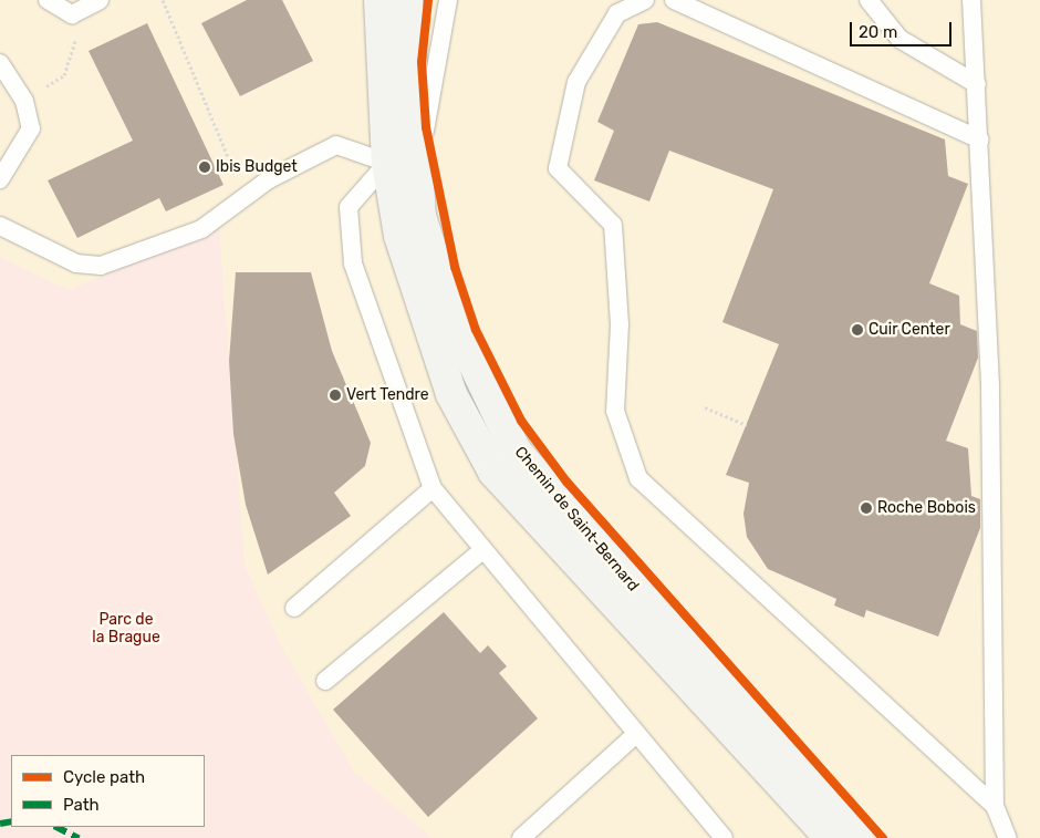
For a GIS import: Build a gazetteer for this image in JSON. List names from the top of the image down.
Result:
{
  "streets": {
    "main road": ["Chemin de Saint-Bernard"]
  },
  "parks": ["Parc de la Brague"],
  "places": [
    "Ibis Budget",
    "Cuir Center",
    "Vert Tendre",
    "Roche Bobois"
  ],
  "legend": ["Cycle path", "Path"],
  "scale_bar": "20 m"
}
